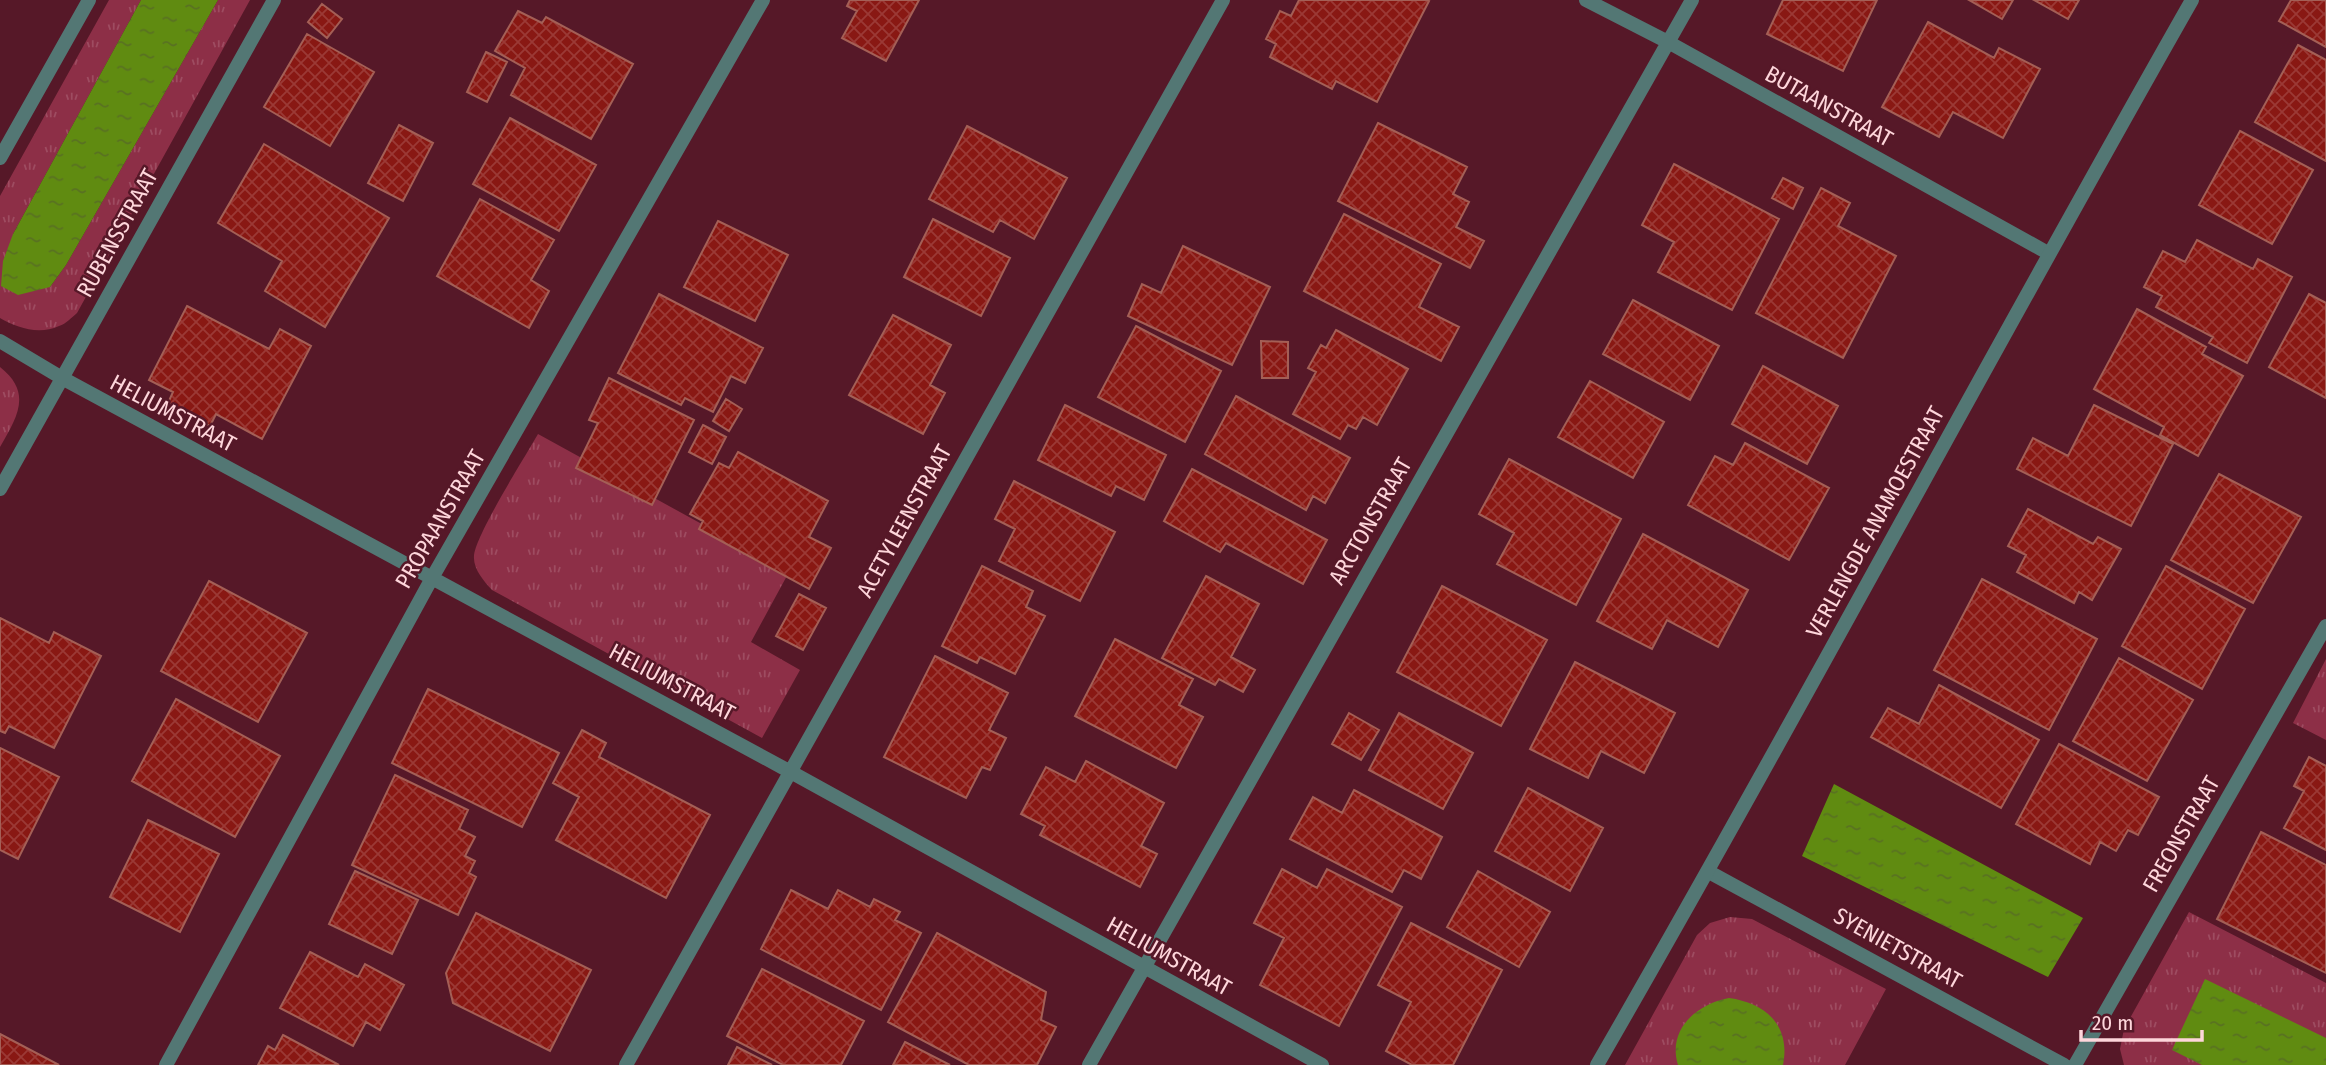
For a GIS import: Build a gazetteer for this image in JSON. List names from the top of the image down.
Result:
{
  "streets": {
    "street": [
      "BUTAANSTRAAT",
      "RUBENSSTRAAT",
      "HELIUMSTRAAT",
      "PROPAANSTRAAT",
      "ACETYLEENSTRAAT",
      "ARCTONSTRAAT",
      "VERLENGDE ANAMOESTRAAT",
      "FREONSTRAAT",
      "SYENIETSTRAAT"
    ]
  },
  "crossings": [
    ["BUTAANSTRAAT", "ARCTONSTRAAT"],
    ["BUTAANSTRAAT", "VERLENGDE ANAMOESTRAAT"],
    ["RUBENSSTRAAT", "HELIUMSTRAAT"],
    ["HELIUMSTRAAT", "PROPAANSTRAAT"],
    ["HELIUMSTRAAT", "ACETYLEENSTRAAT"],
    ["HELIUMSTRAAT", "ARCTONSTRAAT"],
    ["VERLENGDE ANAMOESTRAAT", "SYENIETSTRAAT"]
  ],
  "scale_bar": "20 m"
}
